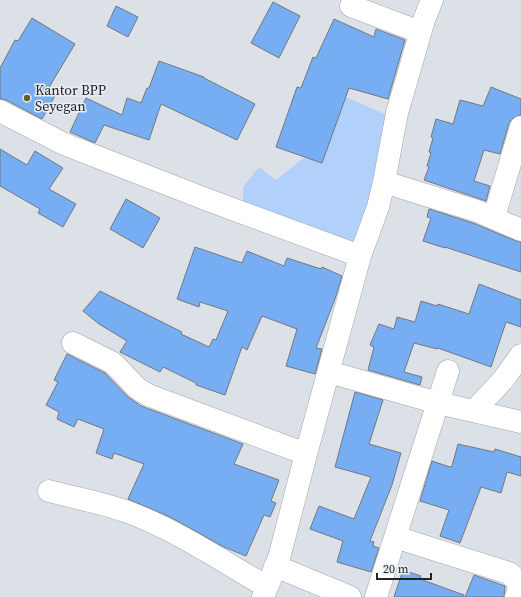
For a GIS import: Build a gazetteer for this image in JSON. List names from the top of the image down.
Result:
{
  "places": ["Kantor BPP Seyegan"],
  "scale_bar": "20 m"
}
